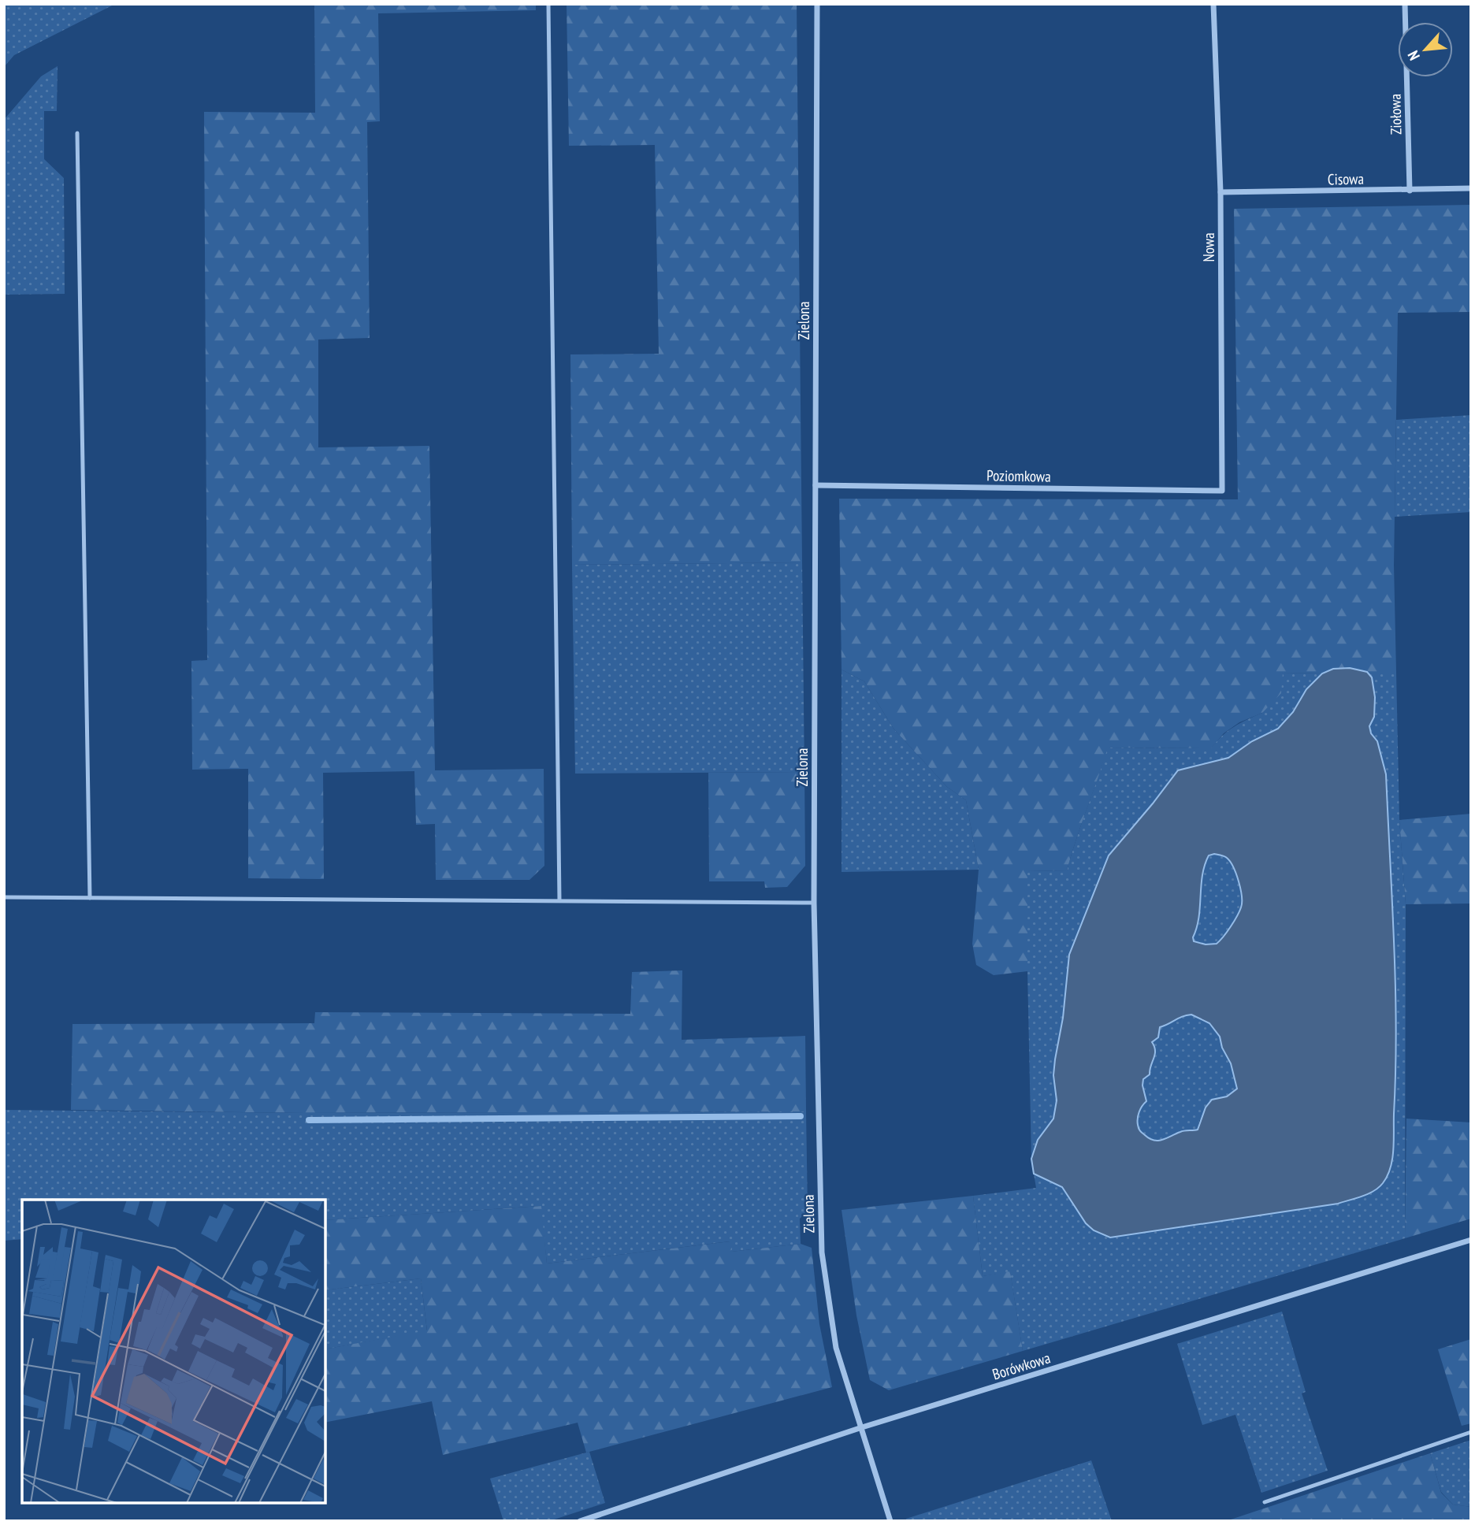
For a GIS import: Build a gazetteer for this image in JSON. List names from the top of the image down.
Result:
{
  "streets": {
    "street": [
      "Ziołowa",
      "Cisowa",
      "Nowa",
      "Zielona",
      "Poziomkowa",
      "Borówkowa"
    ]
  },
  "crossings": [
    ["Ziołowa", "Cisowa"],
    ["Cisowa", "Nowa"],
    ["Nowa", "Poziomkowa"],
    ["Zielona", "Poziomkowa"],
    ["Zielona", "Borówkowa"]
  ],
  "north": "bottom left"
}
